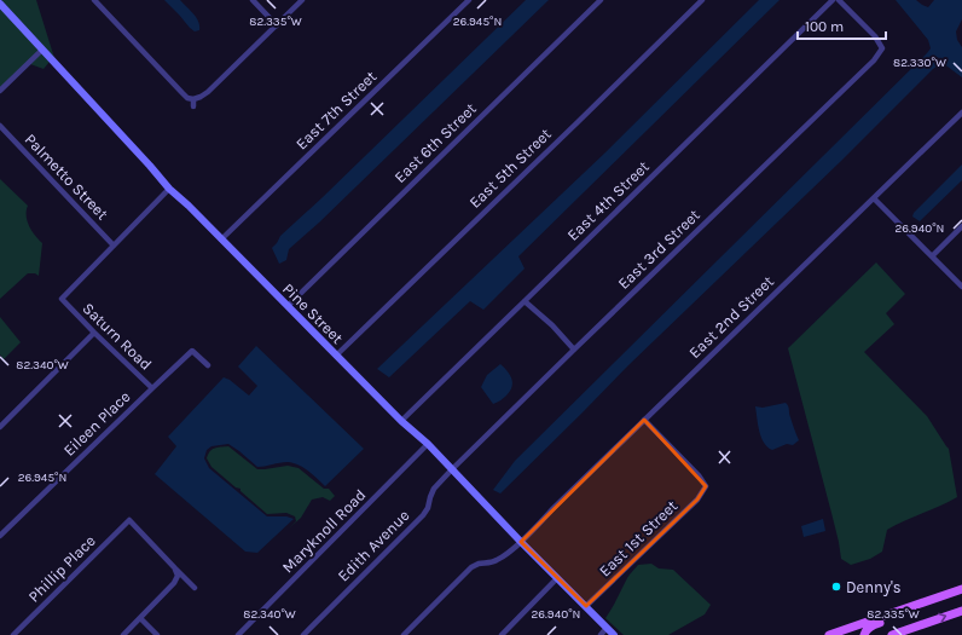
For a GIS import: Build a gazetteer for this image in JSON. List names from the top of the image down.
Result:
{
  "streets": {
    "main road": ["Pine Street"],
    "street": [
      "East 7th Street",
      "East 6th Street",
      "East 5th Street",
      "Palmetto Street",
      "East 4th Street",
      "East 3rd Street",
      "East 2nd Street",
      "Saturn Road",
      "Eileen Place",
      "Maryknoll Road",
      "East 1st Street",
      "Edith Avenue",
      "Phillip Place"
    ]
  },
  "crossings": [
    ["East 7th Street", "Pine Street"],
    ["East 6th Street", "Pine Street"],
    ["East 5th Street", "Pine Street"],
    ["Palmetto Street", "Saturn Road"],
    ["East 4th Street", "Pine Street"],
    ["East 3rd Street", "Pine Street"],
    ["East 3rd Street", "Edith Avenue"],
    ["Pine Street", "East 2nd Street"],
    ["Pine Street", "Maryknoll Road"],
    ["Pine Street", "East 1st Street"],
    ["Pine Street", "Edith Avenue"],
    ["East 2nd Street", "East 1st Street"],
    ["Saturn Road", "Eileen Place"]
  ],
  "places": ["Denny's"],
  "scale_bar": "100 m",
  "coordinates": [
    "82.335°W",
    "26.945°N",
    "82.330°W",
    "26.940°N",
    "82.340°W"
  ]
}
